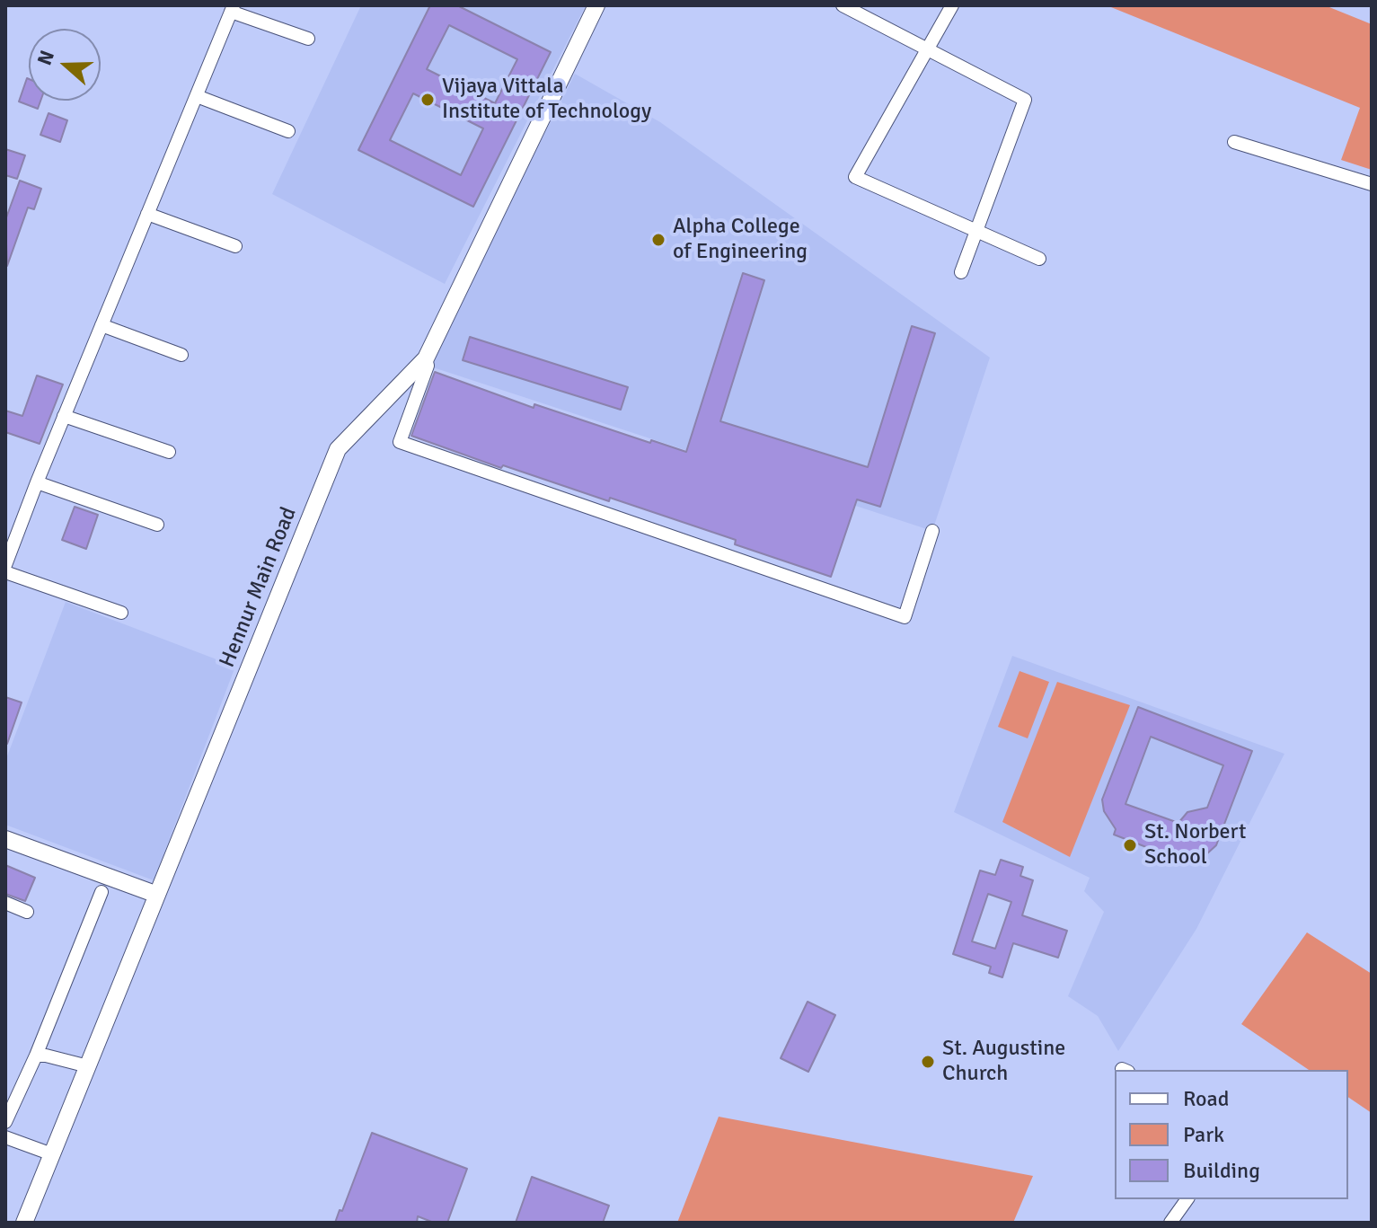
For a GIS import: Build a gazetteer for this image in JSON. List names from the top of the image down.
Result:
{
  "streets": {
    "main road": ["Hennur Main Road"]
  },
  "places": [
    "Vijaya Vittala Institute of Technology",
    "Alpha College of Engineering",
    "St. Norbert School",
    "St. Augustine Church"
  ],
  "legend": ["Road", "Park", "Building"],
  "north": "left"
}
